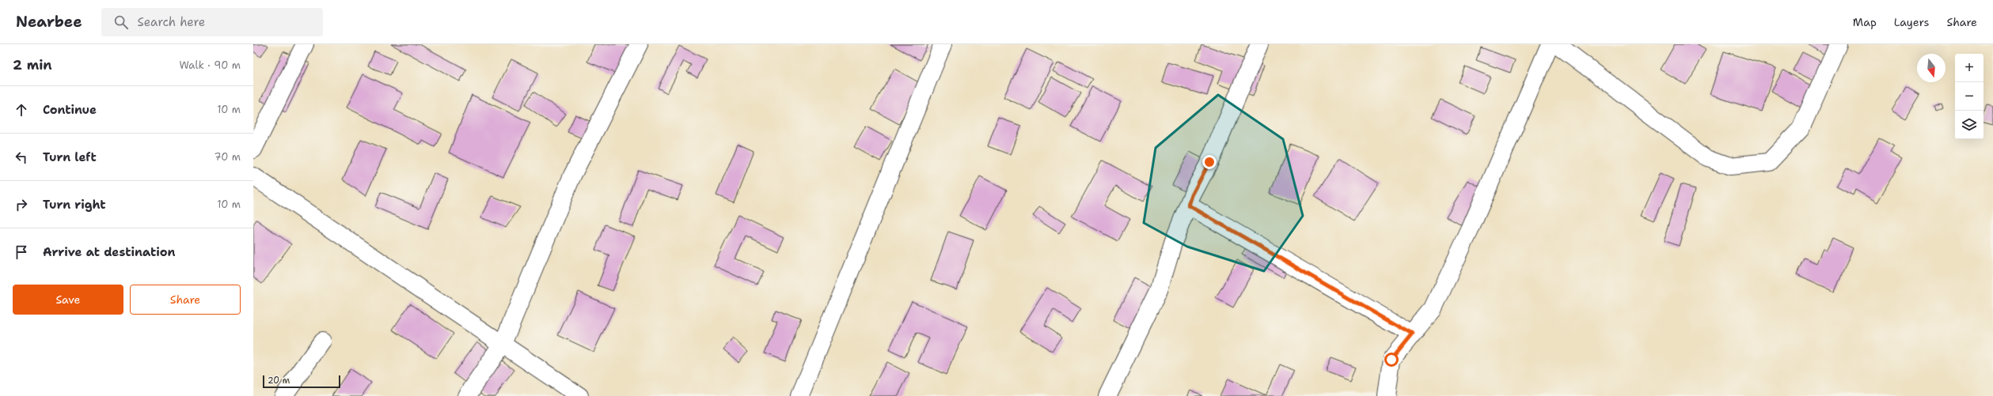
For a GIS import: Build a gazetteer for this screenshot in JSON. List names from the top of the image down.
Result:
{
  "scale_bar": "20 m",
  "north": "bottom",
  "page": {
    "header": "Nearbee",
    "search": "Search here",
    "nav": ["Map", "Layers", "Share"],
    "heading": ["2 min", "Walk · 90 m"],
    "map_buttons": ["+", "−"],
    "list": [
      ["Continue", "10 m"],
      ["Turn left", "70 m"],
      ["Turn right", "10 m"],
      "Arrive at destination"
    ],
    "buttons": ["Save", "Share"],
    "scale": "20 m"
  }
}
